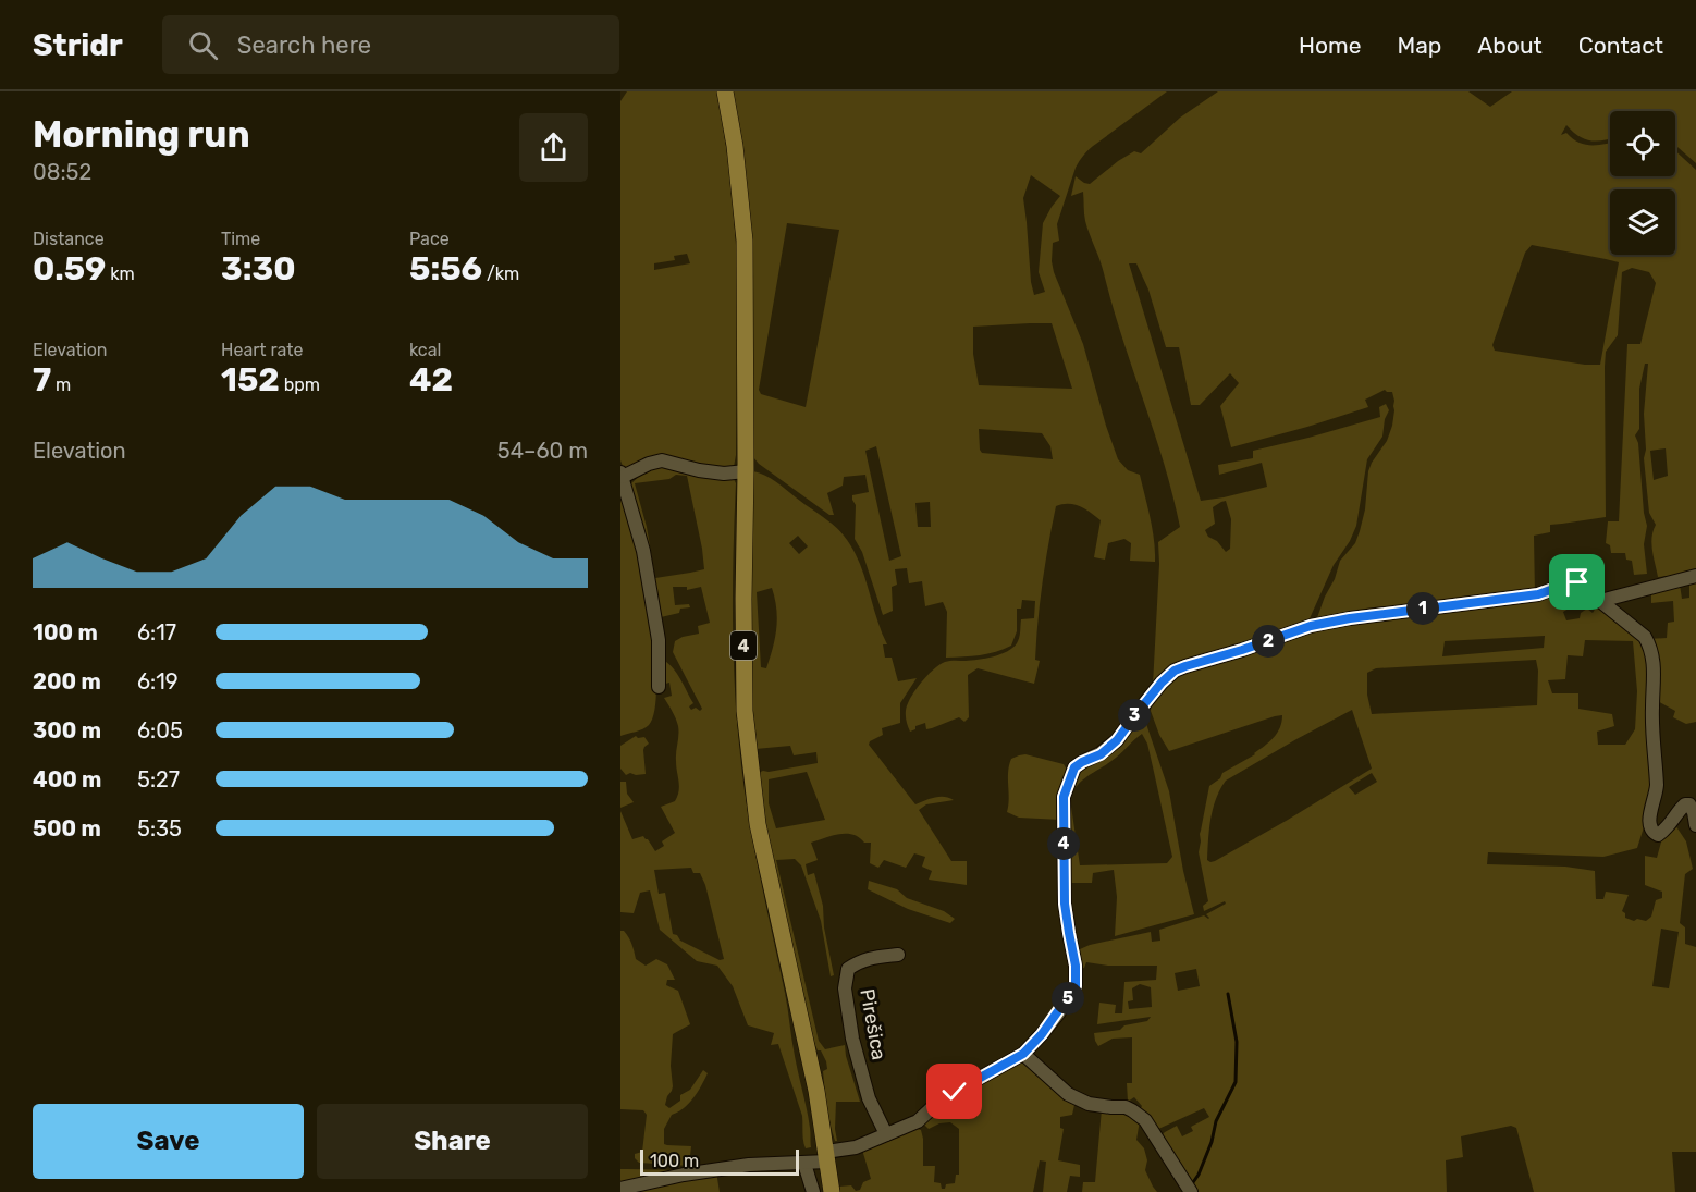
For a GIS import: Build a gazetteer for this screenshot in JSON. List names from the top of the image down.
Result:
{
  "streets": {
    "main road": ["4"],
    "street": ["Pirešica"]
  },
  "scale_bar": "100 m",
  "page": {
    "header": "Stridr",
    "search": "Search here",
    "nav": [
      "Home",
      "Map",
      "About",
      "Contact"
    ],
    "heading": ["Morning run", "08:52"],
    "stats": [
      ["Distance", "0.59 km"],
      ["Time", "3:30"],
      ["Pace", "5:56 /km"],
      ["Elevation", "7 m"],
      ["Heart rate", "152 bpm"],
      ["kcal", "42"]
    ],
    "chart": ["Elevation", "54–60 m"],
    "pins": [
      "1",
      "2",
      "3",
      "4",
      "5"
    ],
    "list": [
      {
        "name": "100 m",
        "note": "6:17"
      },
      {
        "name": "200 m",
        "note": "6:19"
      },
      {
        "name": "300 m",
        "note": "6:05"
      },
      {
        "name": "400 m",
        "note": "5:27"
      },
      {
        "name": "500 m",
        "note": "5:35"
      }
    ],
    "buttons": ["Save", "Share"],
    "scale": "100 m"
  }
}
